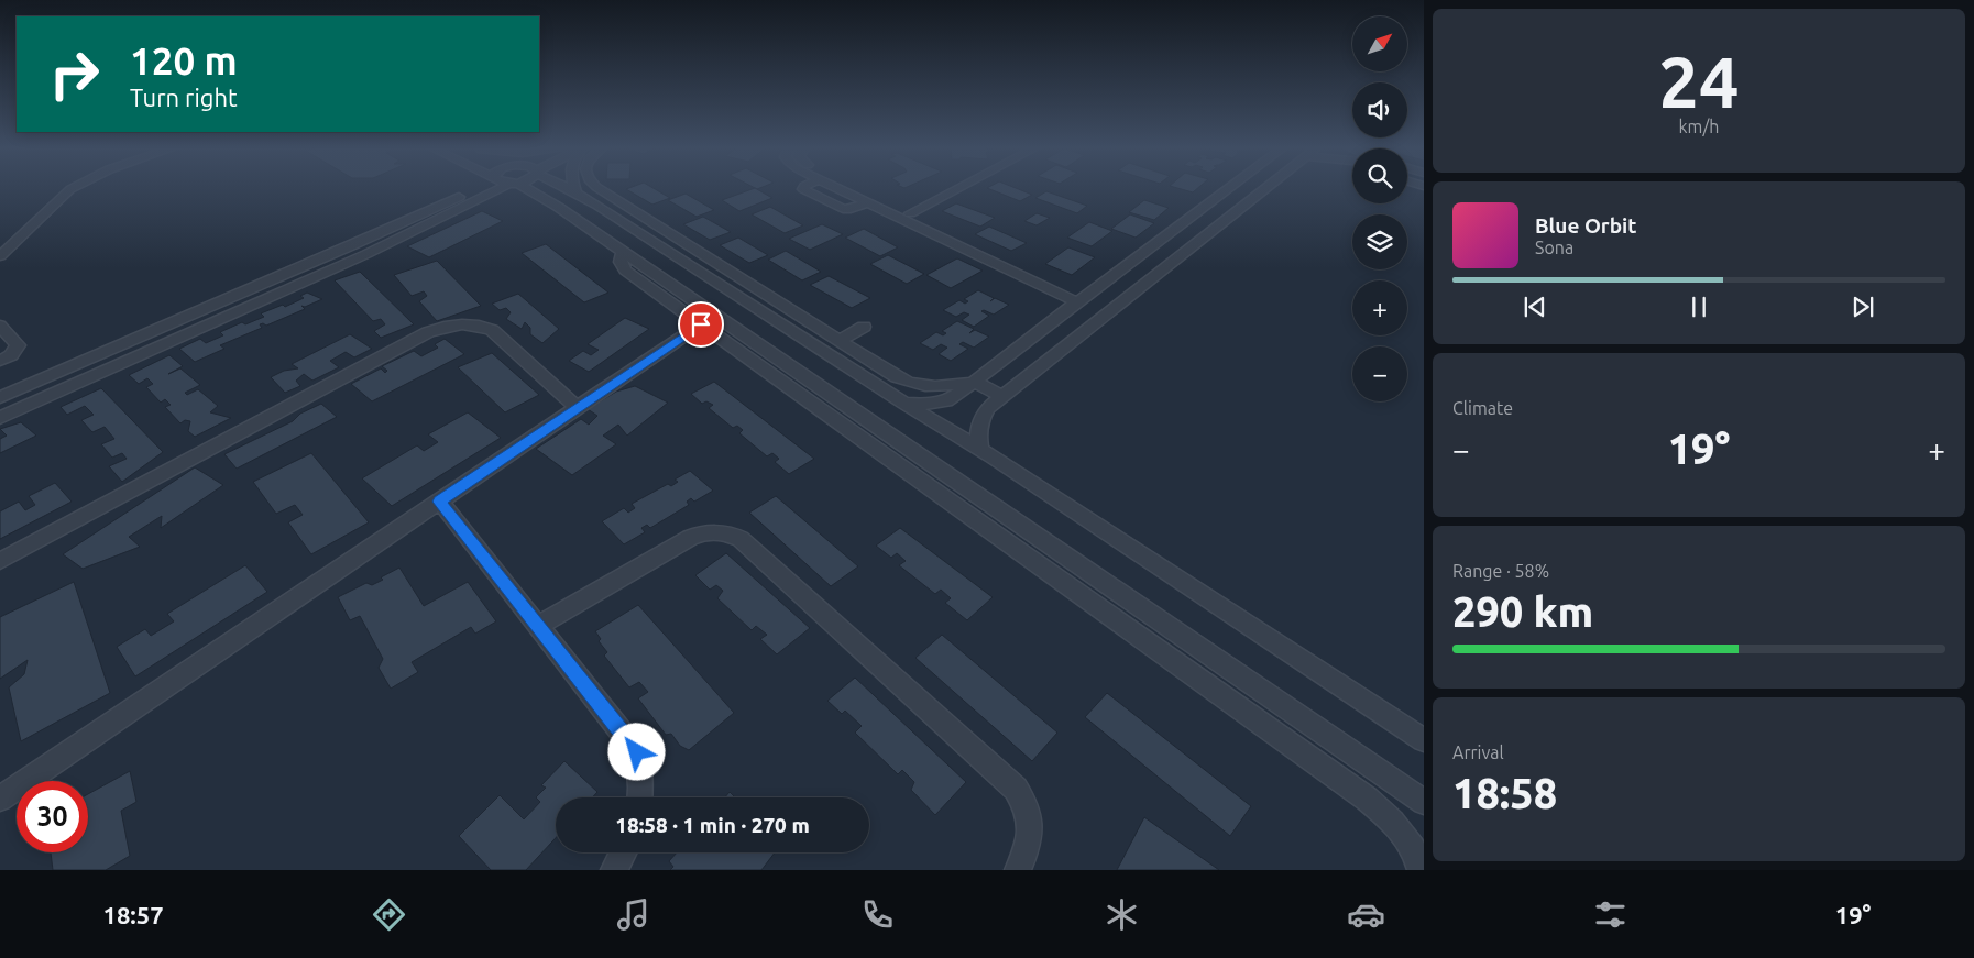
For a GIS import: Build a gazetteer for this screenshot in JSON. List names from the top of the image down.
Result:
{
  "north": "top right",
  "page": {
    "tile": [
      ["24", "km/h"],
      "Climate",
      ["Range · 58%", "290 km"],
      ["Arrival", "18:58"]
    ],
    "map_buttons": ["+", "−"],
    "turn": ["120 m", "Turn right"],
    "song": ["Blue Orbit", "Sona"],
    "heat": ["−", "19°", "+"],
    "limit": "30",
    "trip": "18:58 · 1 min · 270 m",
    "tabs": ["18:57", "19°"]
  }
}
